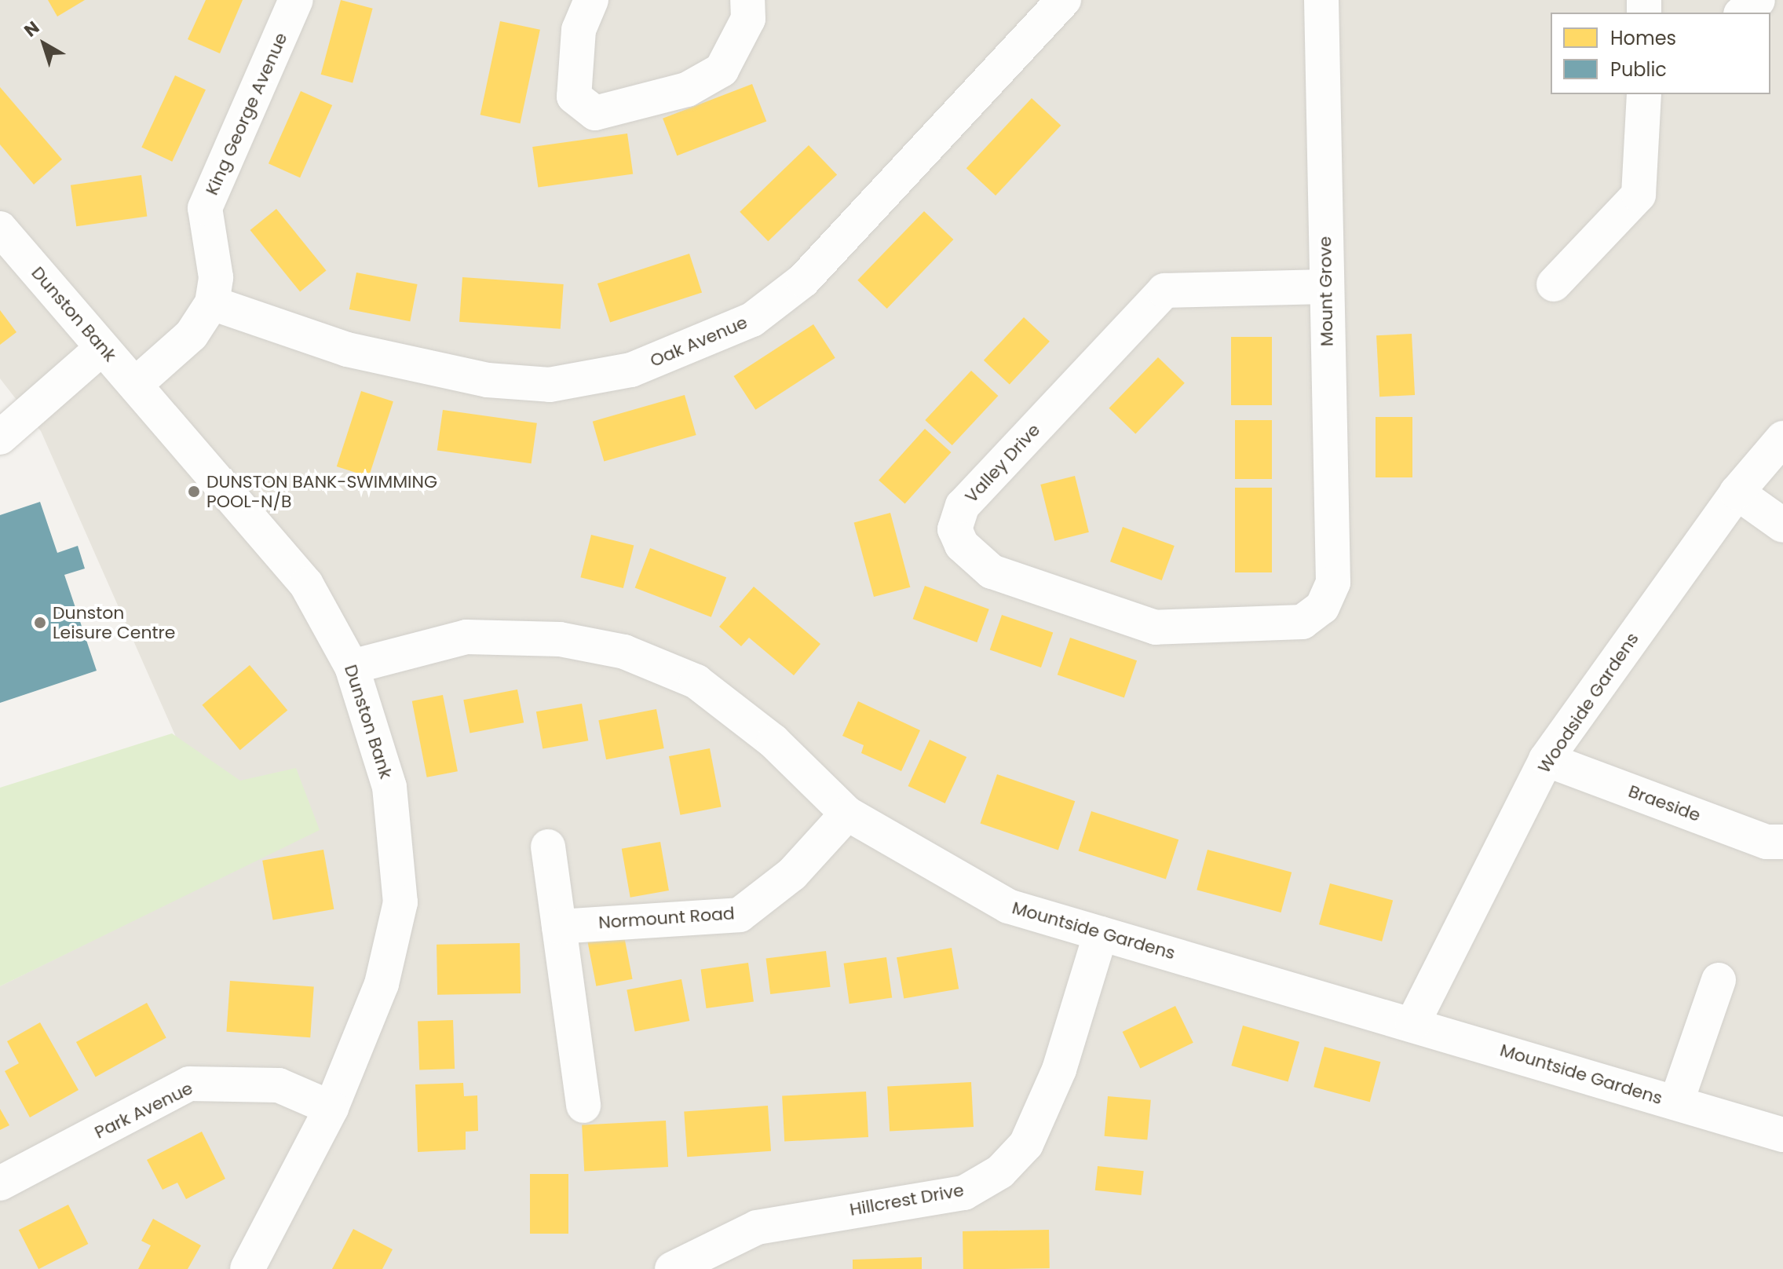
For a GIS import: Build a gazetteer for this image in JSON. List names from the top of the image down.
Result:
{
  "streets": {
    "street": [
      "King George Avenue",
      "Mount Grove",
      "Dunston Bank",
      "Oak Avenue",
      "Valley Drive",
      "Woodside Gardens",
      "Braeside",
      "Normount Road",
      "Mountside Gardens",
      "Park Avenue",
      "Hillcrest Drive"
    ]
  },
  "crossings": [
    ["King George Avenue", "Dunston Bank"],
    ["King George Avenue", "Oak Avenue"],
    ["Mount Grove", "Valley Drive"],
    ["Dunston Bank", "Mountside Gardens"],
    ["Dunston Bank", "Park Avenue"],
    ["Woodside Gardens", "Braeside"],
    ["Woodside Gardens", "Mountside Gardens"],
    ["Normount Road", "Mountside Gardens"],
    ["Mountside Gardens", "Hillcrest Drive"]
  ],
  "places": ["DUNSTON BANK-SWIMMING POOL-N/B", "Dunston Leisure Centre"],
  "legend": ["Homes", "Public"],
  "north": "top left"
}
